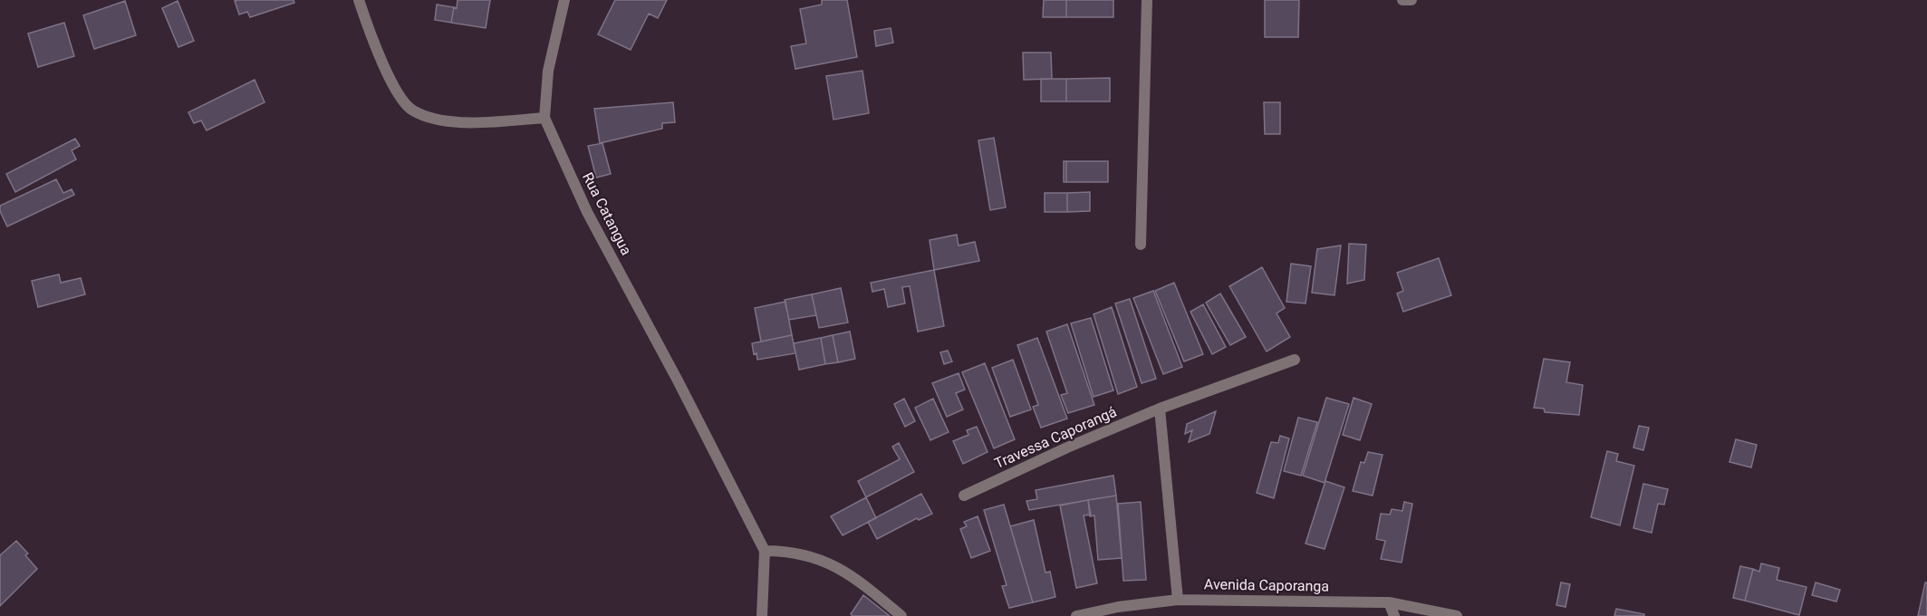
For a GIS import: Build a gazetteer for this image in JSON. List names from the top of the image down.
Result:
{
  "streets": {
    "street": ["Rua Catangua", "Travessa Caporangá", "Avenida Caporanga"]
  }
}
